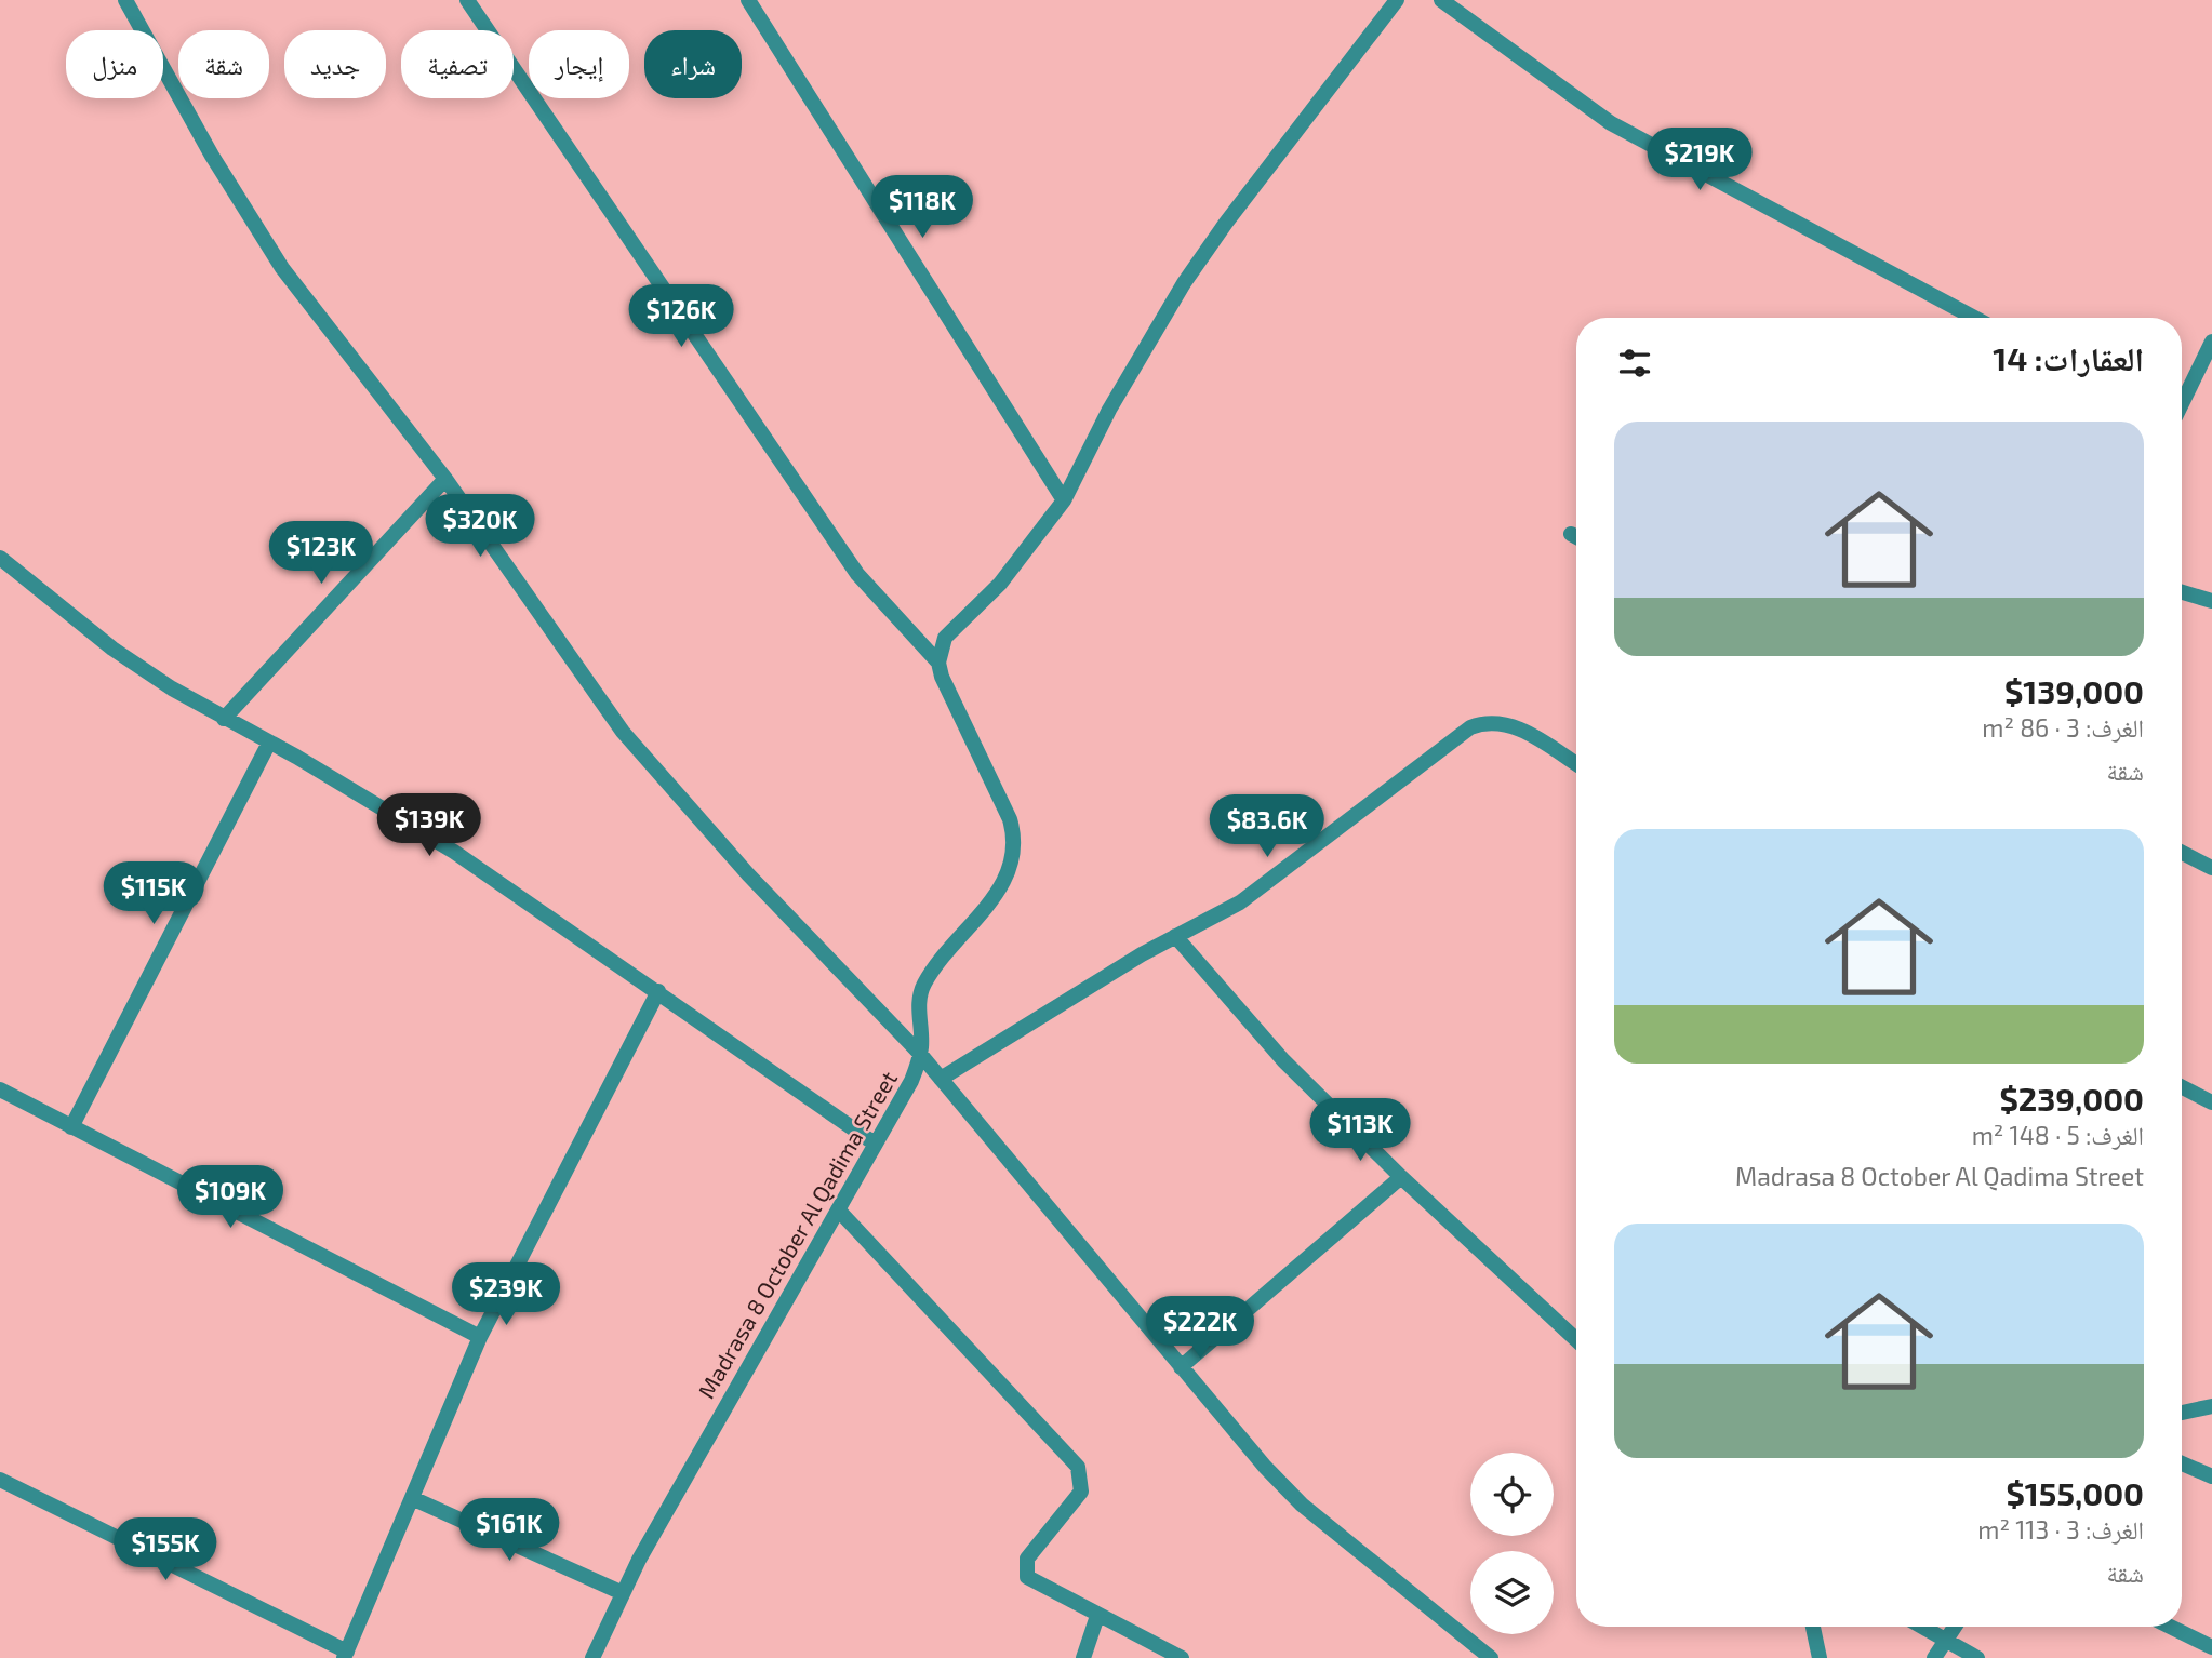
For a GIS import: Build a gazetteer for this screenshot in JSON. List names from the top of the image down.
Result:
{
  "streets": {
    "street": ["Madrasa 8 October Al Qadima Street"]
  },
  "page": {
    "chip": [
      "شراء",
      "إيجار",
      "تصفية",
      "جديد",
      "شقة",
      "منزل"
    ],
    "price": [
      "$219K",
      "$118K",
      "$126K",
      "$320K",
      "$123K",
      "$139K",
      "$83.6K",
      "$115K",
      "$113K",
      "$109K",
      "$239K",
      "$222K",
      "$161K",
      "$155K"
    ],
    "heading": "العقارات: 14",
    "list": [
      {
        "name": "$139,000",
        "note": "الغرف: 3 · 86 m² · شقة"
      },
      {
        "name": "$239,000",
        "note": "الغرف: 5 · 148 m² · Madrasa 8 October Al Qadima Street"
      },
      {
        "name": "$155,000",
        "note": "الغرف: 3 · 113 m² · شقة"
      }
    ]
  }
}
